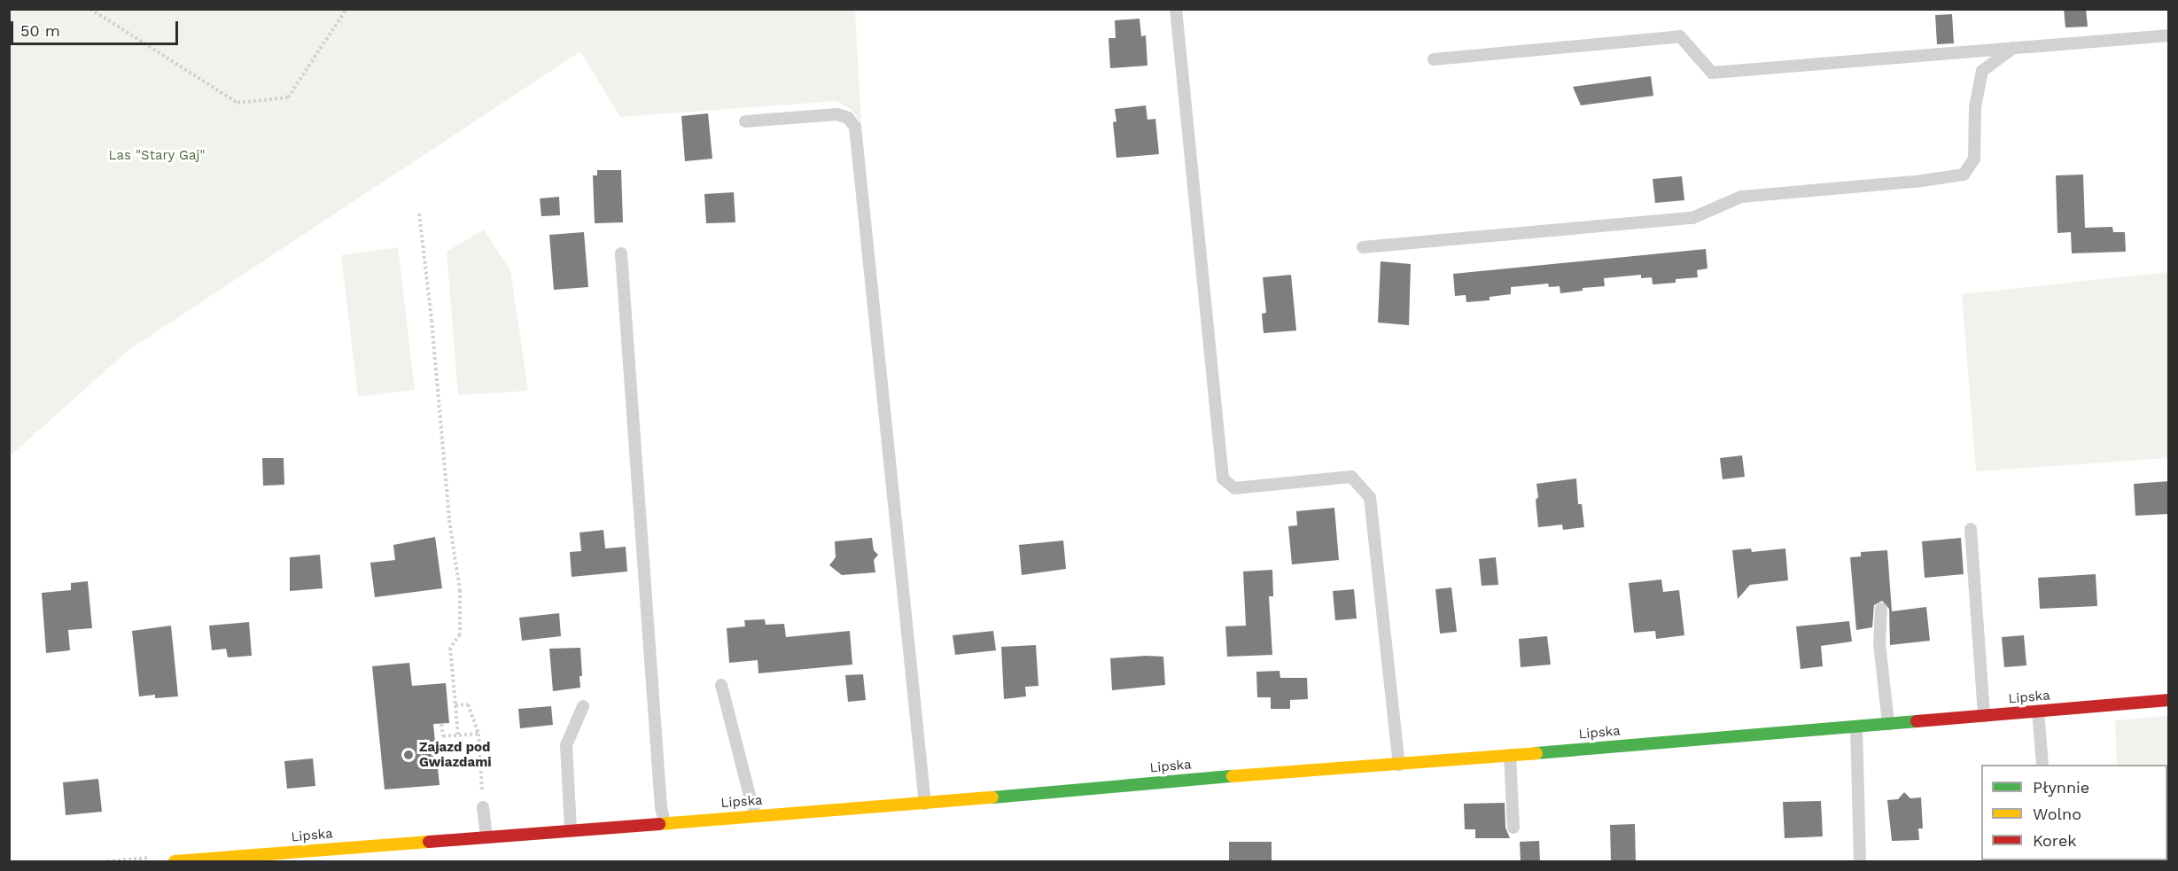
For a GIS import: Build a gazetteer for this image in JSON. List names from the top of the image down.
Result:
{
  "streets": {
    "street": ["Lipska"]
  },
  "parks": ["Las \"Stary Gaj\""],
  "places": ["Zajazd pod Gwiazdami"],
  "legend": ["Płynnie", "Wolno", "Korek"],
  "scale_bar": "50 m"
}
